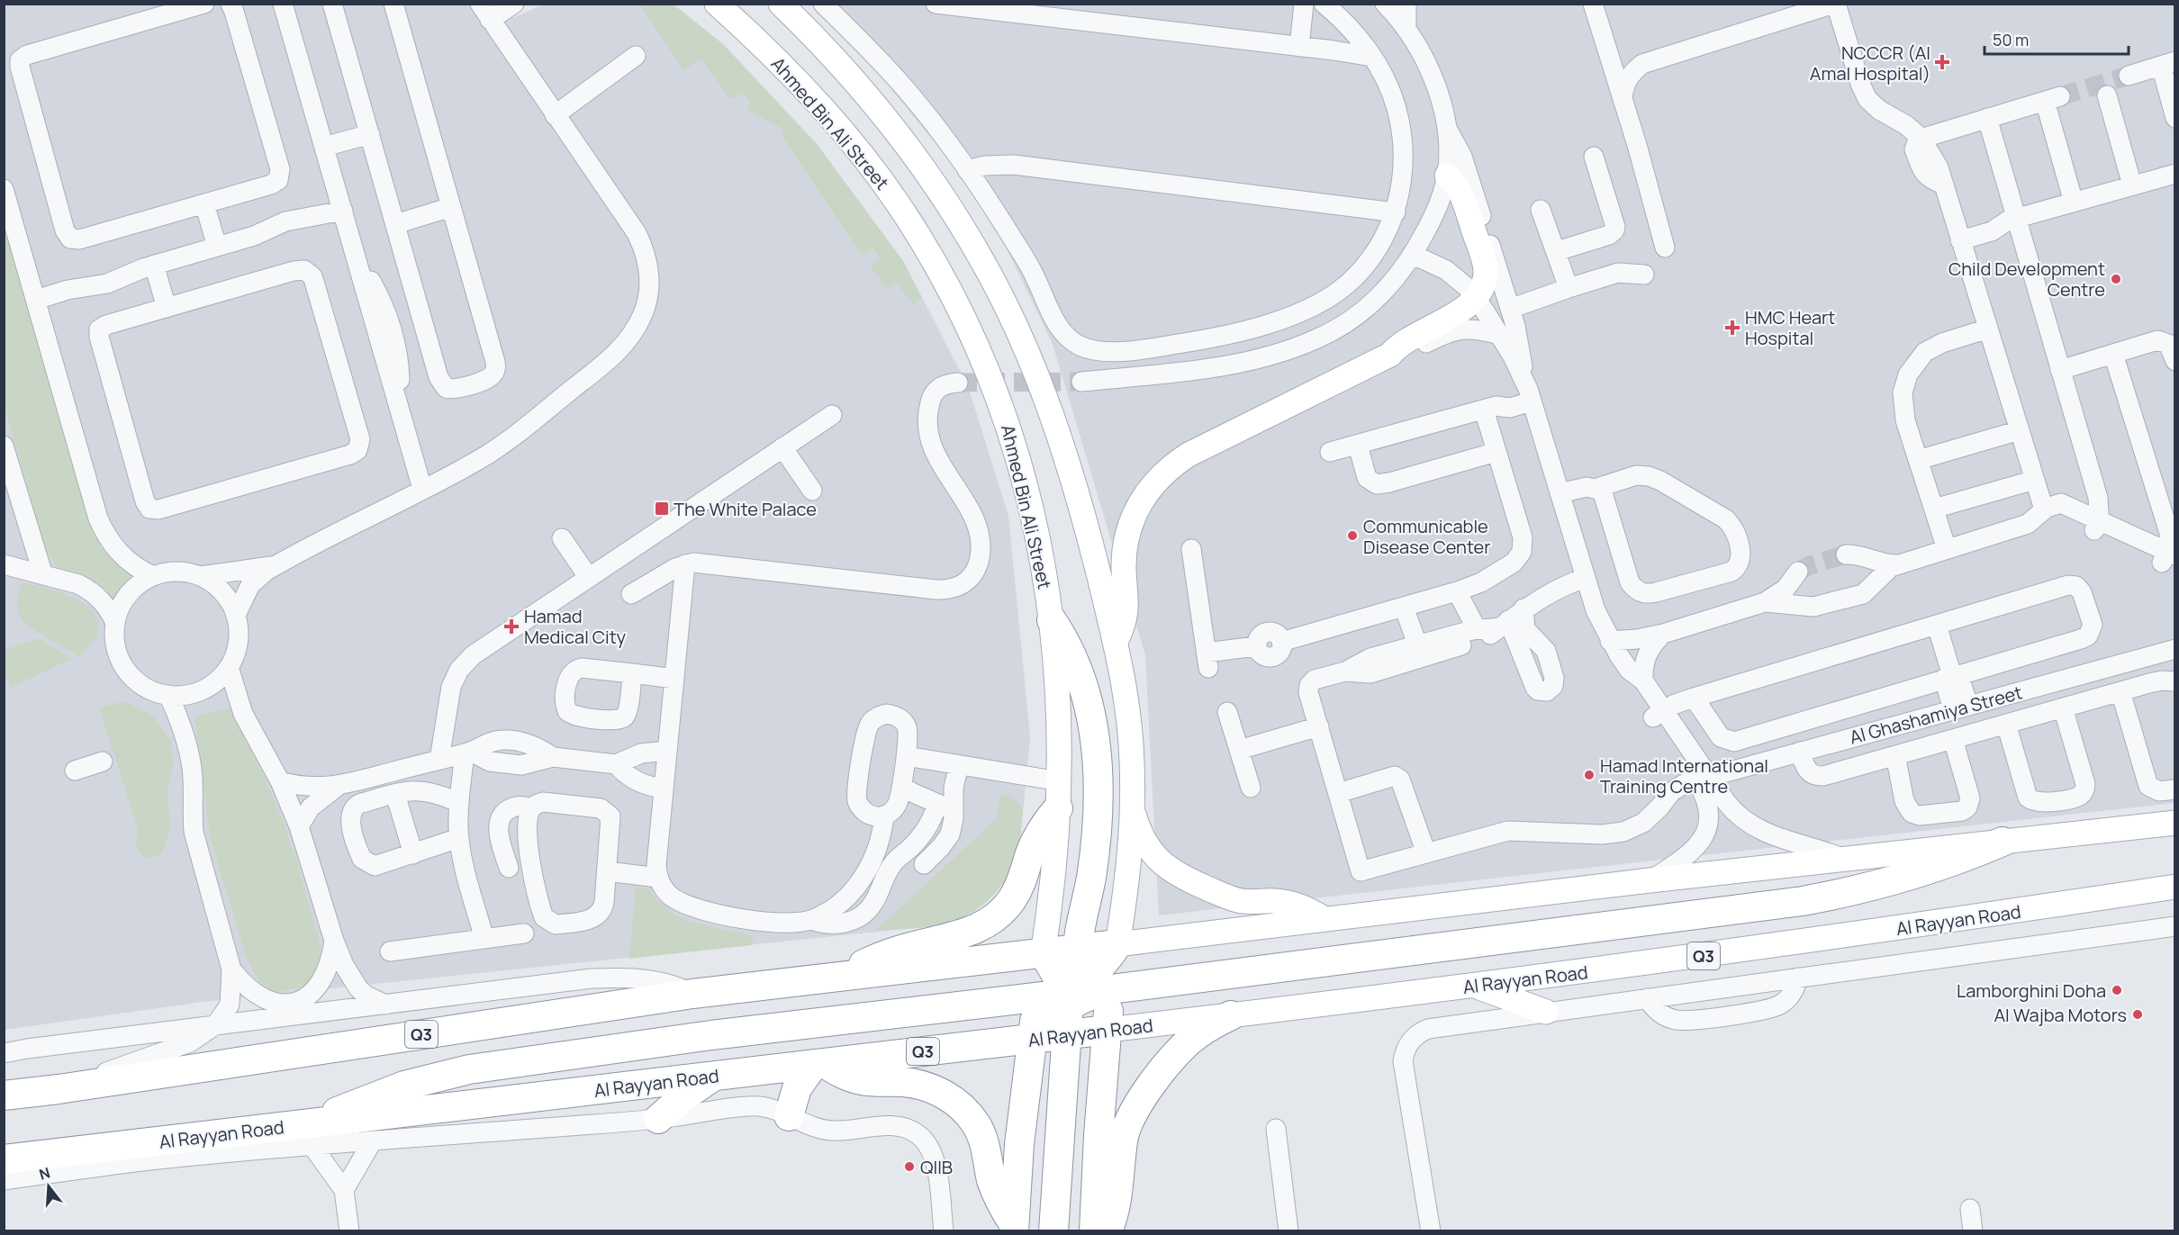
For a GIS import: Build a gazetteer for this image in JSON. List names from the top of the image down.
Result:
{
  "streets": {
    "highway": ["Ahmed Bin Ali Street", "Al Rayyan Road", "Q3"],
    "street": ["Al Ghashamiya Street"]
  },
  "crossings": [
    ["Ahmed Bin Ali Street", "Al Rayyan Road"],
    ["Ahmed Bin Ali Street", "Q3"]
  ],
  "places": {
    "health": ["NCCCR (Al Amal Hospital)", "HMC Heart Hospital", "Hamad Medical City"],
    "other": [
      "Child Development Centre",
      "Communicable Disease Center",
      "Hamad International Training Centre",
      "Lamborghini Doha",
      "Al Wajba Motors",
      "QIIB"
    ],
    "transit": ["The White Palace"]
  },
  "scale_bar": "50 m",
  "north": "top"
}
